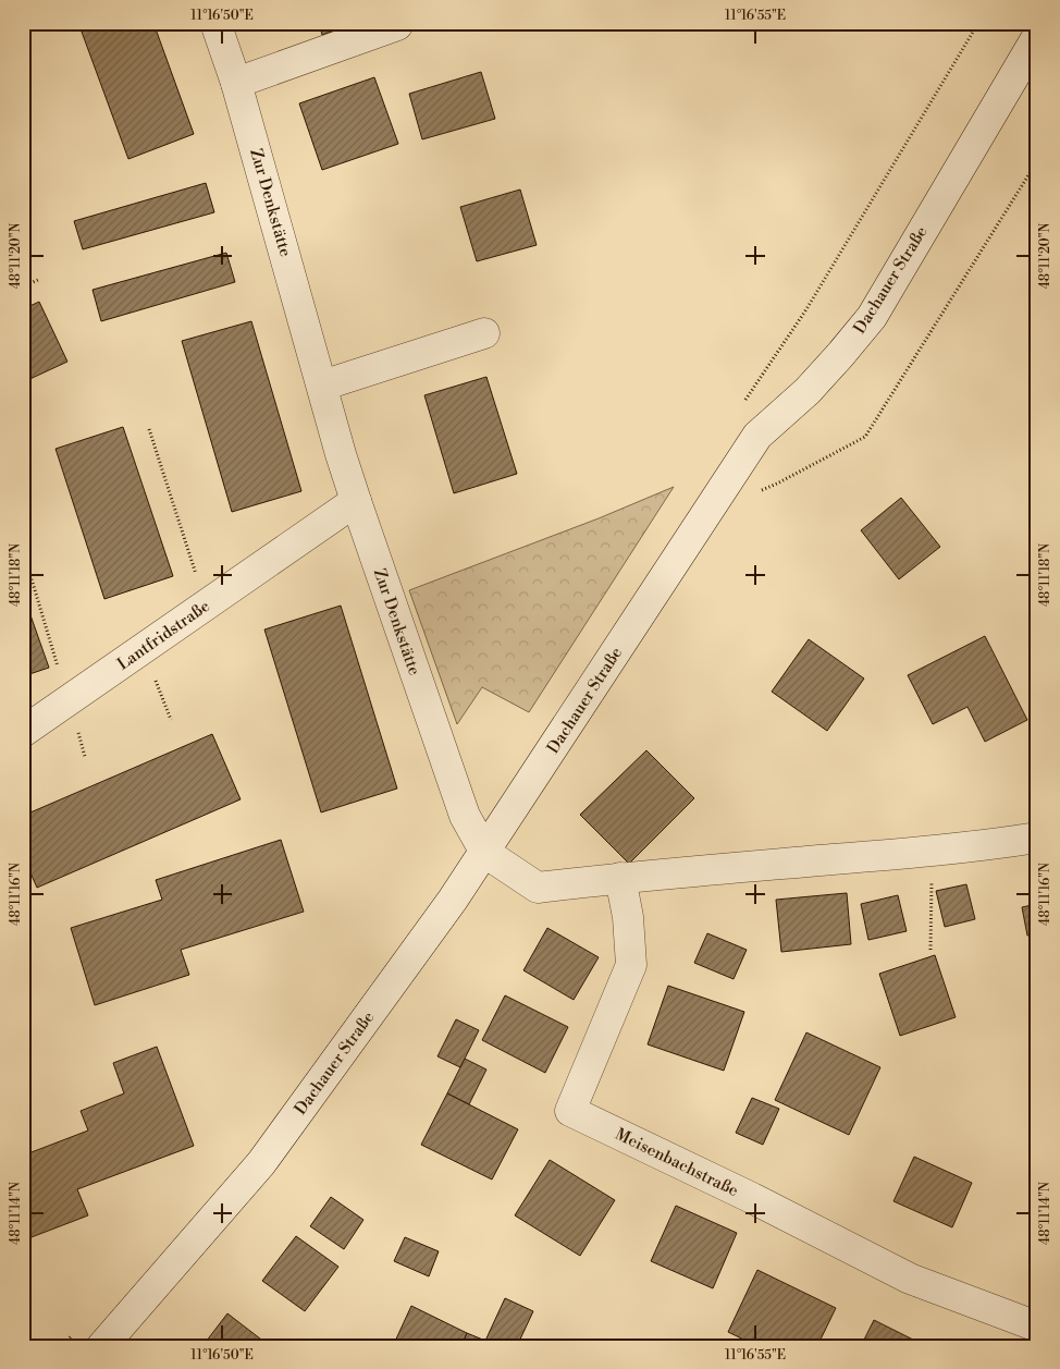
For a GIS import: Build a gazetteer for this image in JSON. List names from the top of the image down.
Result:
{
  "streets": {
    "street": [
      "Zur Denkstätte",
      "Dachauer Straße",
      "Lantfridstraße",
      "Meisenbachstraße"
    ]
  },
  "crossings": [
    ["Zur Denkstätte", "Dachauer Straße"],
    ["Zur Denkstätte", "Lantfridstraße"]
  ],
  "coordinates": [
    "11°16'50\"E",
    "11°16'55\"E",
    "48°11'20\"N",
    "48°11'18\"N",
    "48°11'16\"N",
    "48°11'14\"N"
  ]
}
